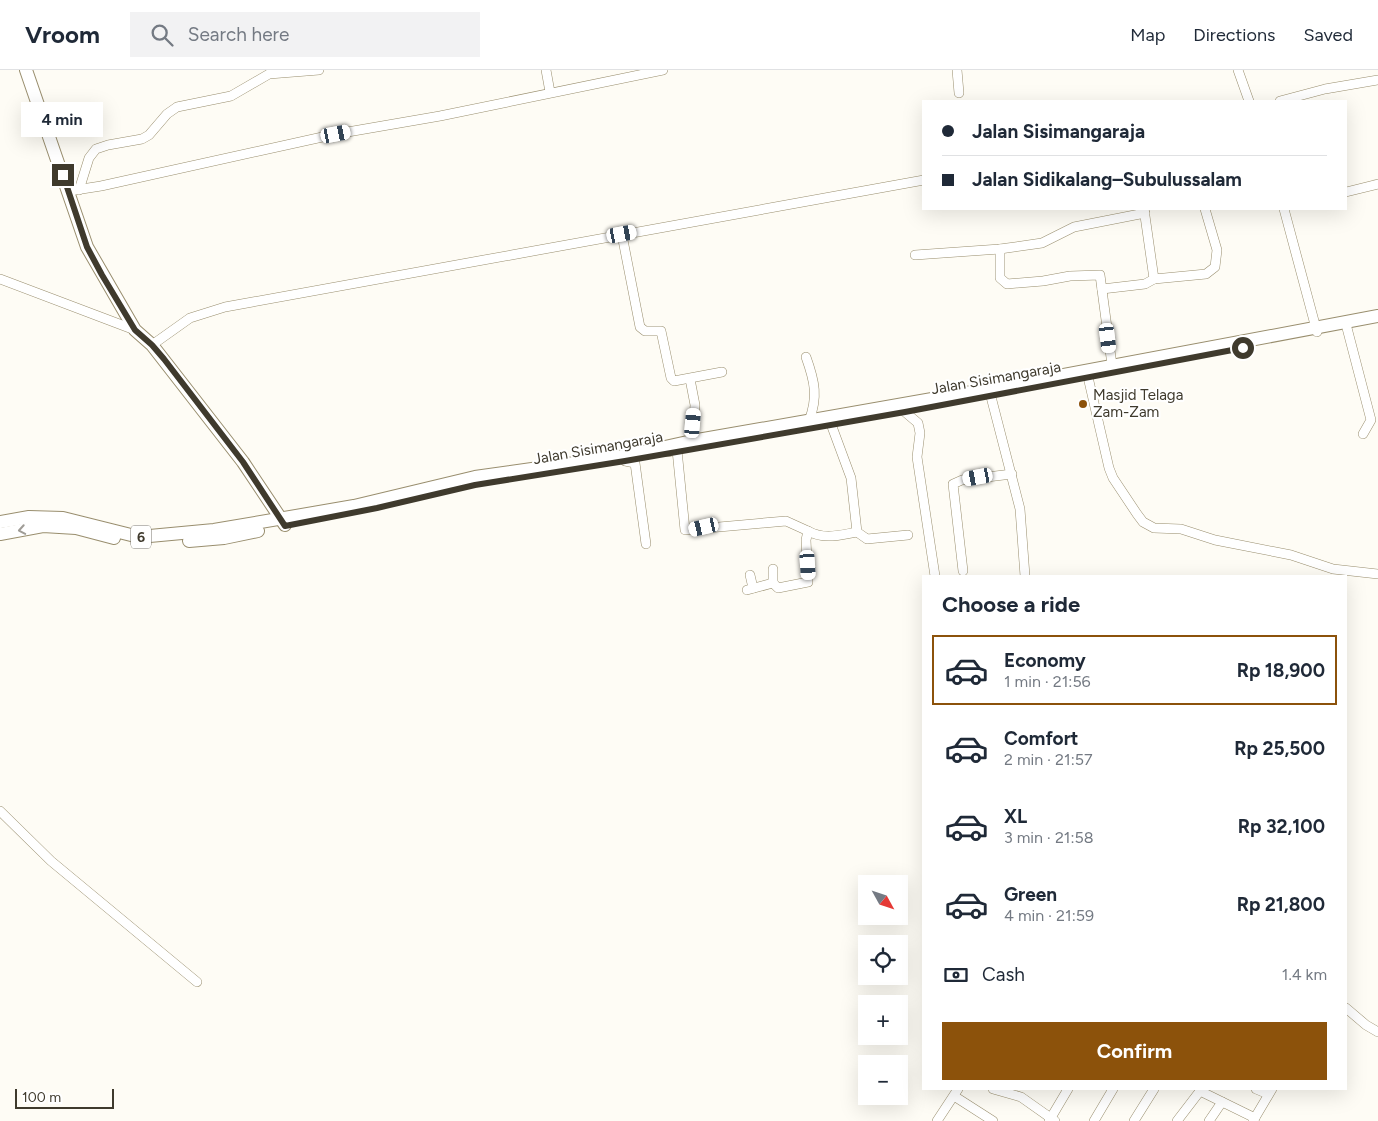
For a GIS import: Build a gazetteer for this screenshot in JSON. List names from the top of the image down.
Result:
{
  "streets": {
    "highway": ["Jalan Sisimangaraja", "6"]
  },
  "crossings": [
    ["Jalan Sisimangaraja", "6"]
  ],
  "places": ["Masjid Telaga Zam-Zam"],
  "scale_bar": "100 m",
  "north": "bottom right",
  "page": {
    "header": "Vroom",
    "search": "Search here",
    "nav": ["Map", "Directions", "Saved"],
    "banner": ["Jalan Sisimangaraja", "Jalan Sidikalang–Subulussalam"],
    "bubble": "4 min",
    "heading": "Choose a ride",
    "list": [
      {
        "name": "Economy",
        "note": "1 min · 21:56",
        "value": "Rp 18,900"
      },
      {
        "name": "Comfort",
        "note": "2 min · 21:57",
        "value": "Rp 25,500"
      },
      {
        "name": "XL",
        "note": "3 min · 21:58",
        "value": "Rp 32,100"
      },
      {
        "name": "Green",
        "note": "4 min · 21:59",
        "value": "Rp 21,800"
      }
    ],
    "map_buttons": ["+", "−"],
    "pay": ["Cash", "1.4 km"],
    "buttons": "Confirm",
    "scale": "100 m"
  }
}
